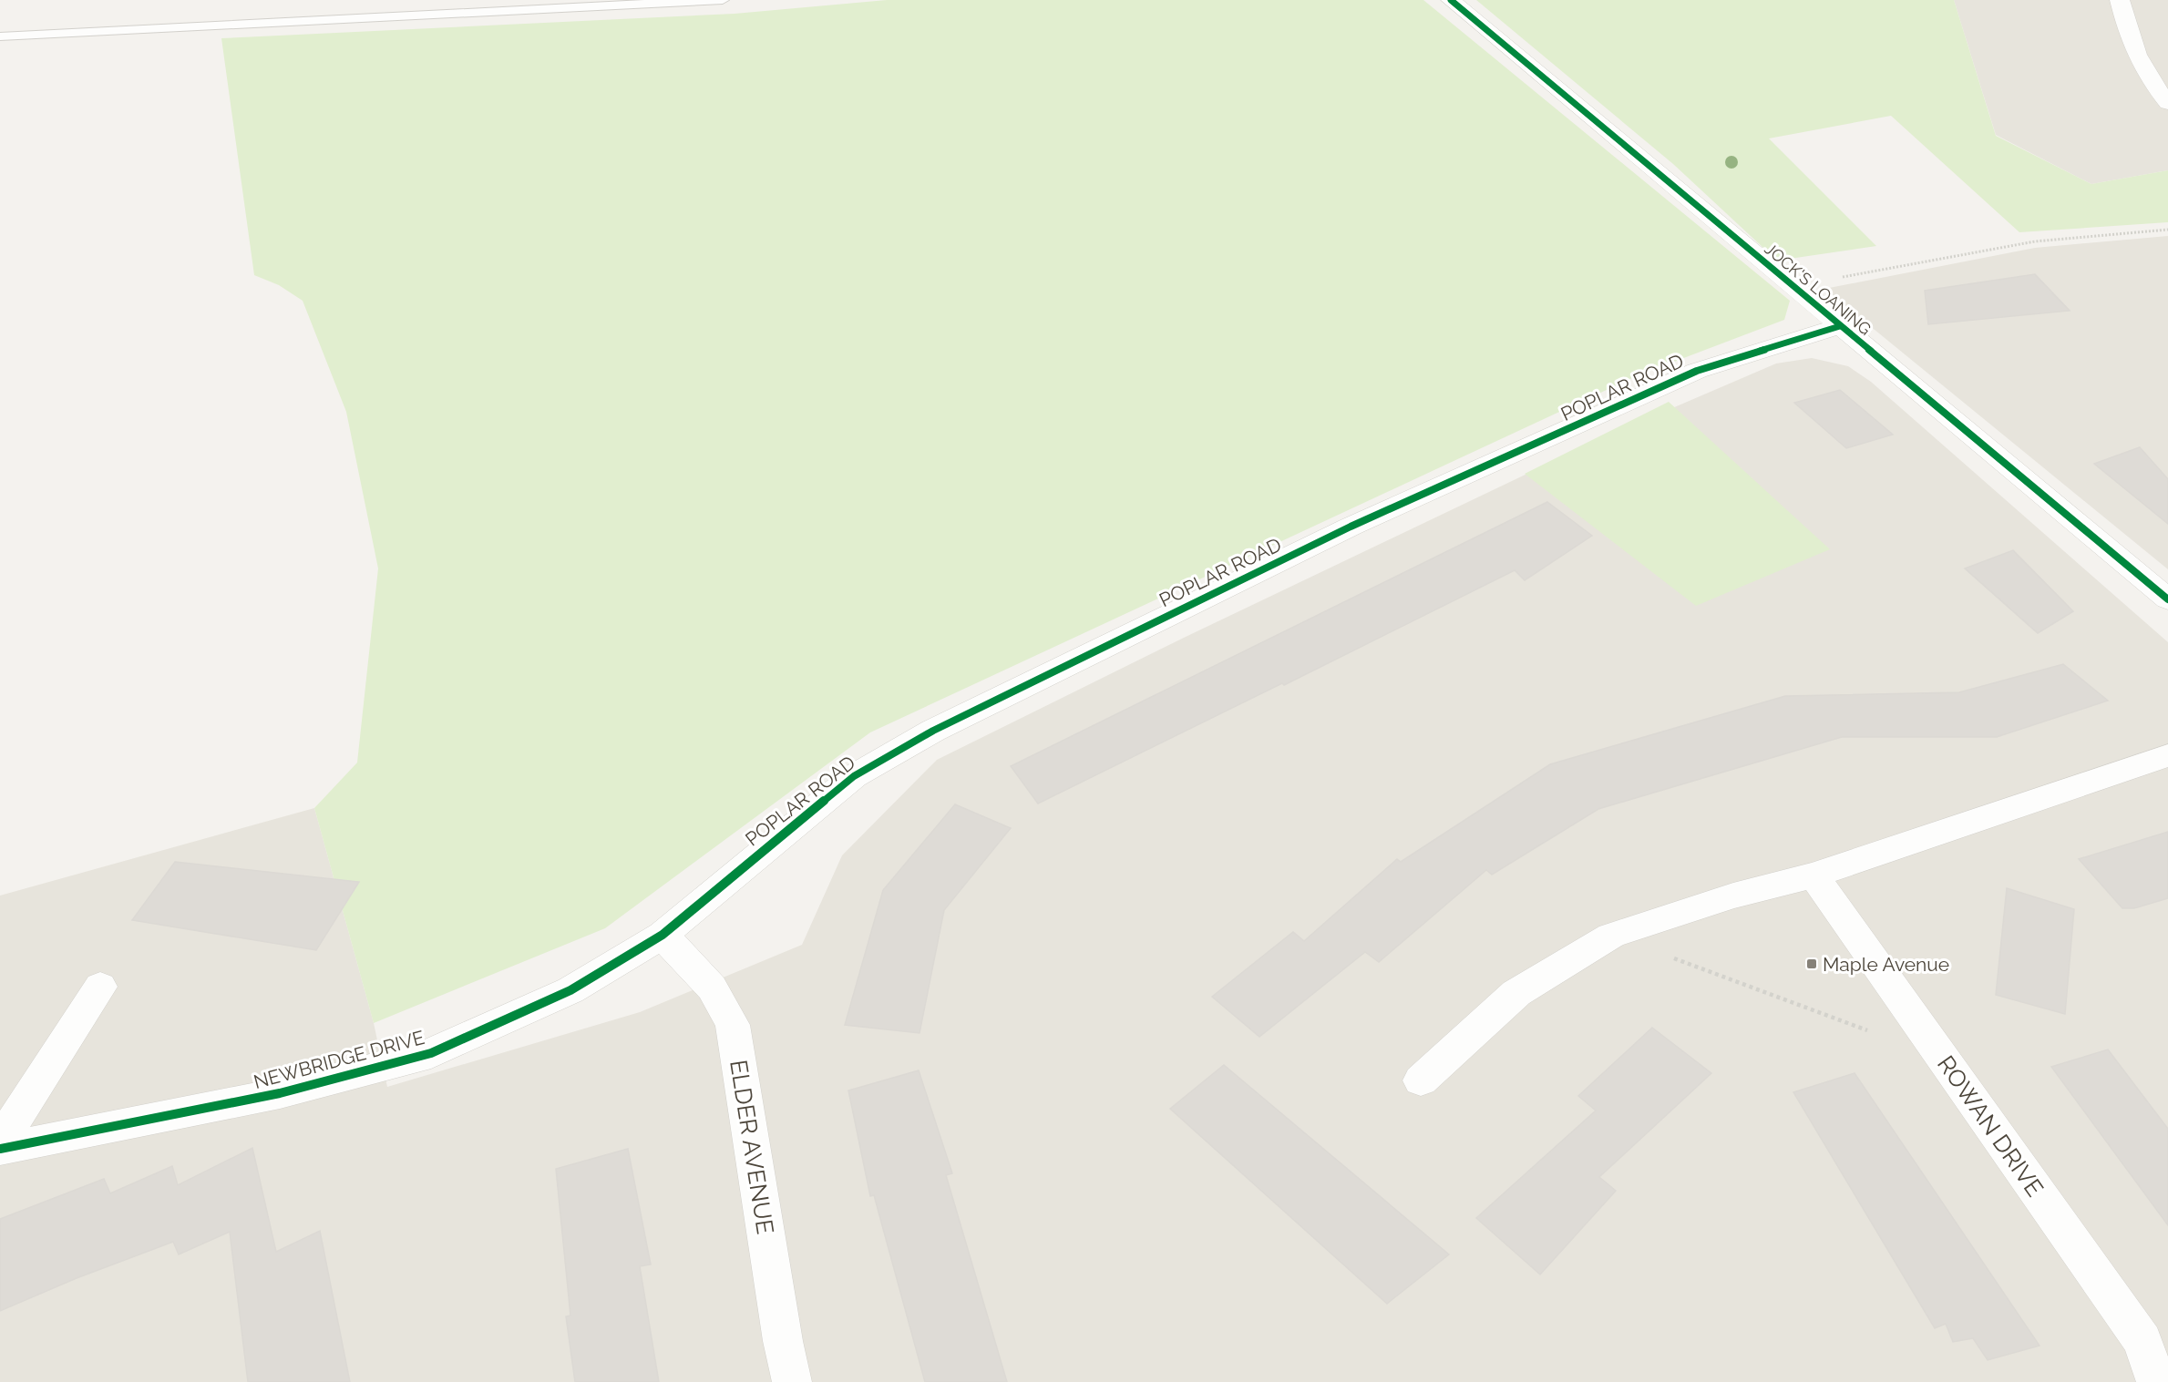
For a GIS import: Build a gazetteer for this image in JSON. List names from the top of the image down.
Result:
{
  "streets": {
    "street": [
      "JOCK'S LOANING",
      "POPLAR ROAD",
      "NEWBRIDGE DRIVE",
      "ROWAN DRIVE",
      "ELDER AVENUE"
    ]
  },
  "crossings": [
    ["JOCK'S LOANING", "POPLAR ROAD"],
    ["POPLAR ROAD", "NEWBRIDGE DRIVE"],
    ["POPLAR ROAD", "ELDER AVENUE"],
    ["NEWBRIDGE DRIVE", "ELDER AVENUE"]
  ],
  "places": {
    "transit": ["Maple Avenue"]
  }
}
